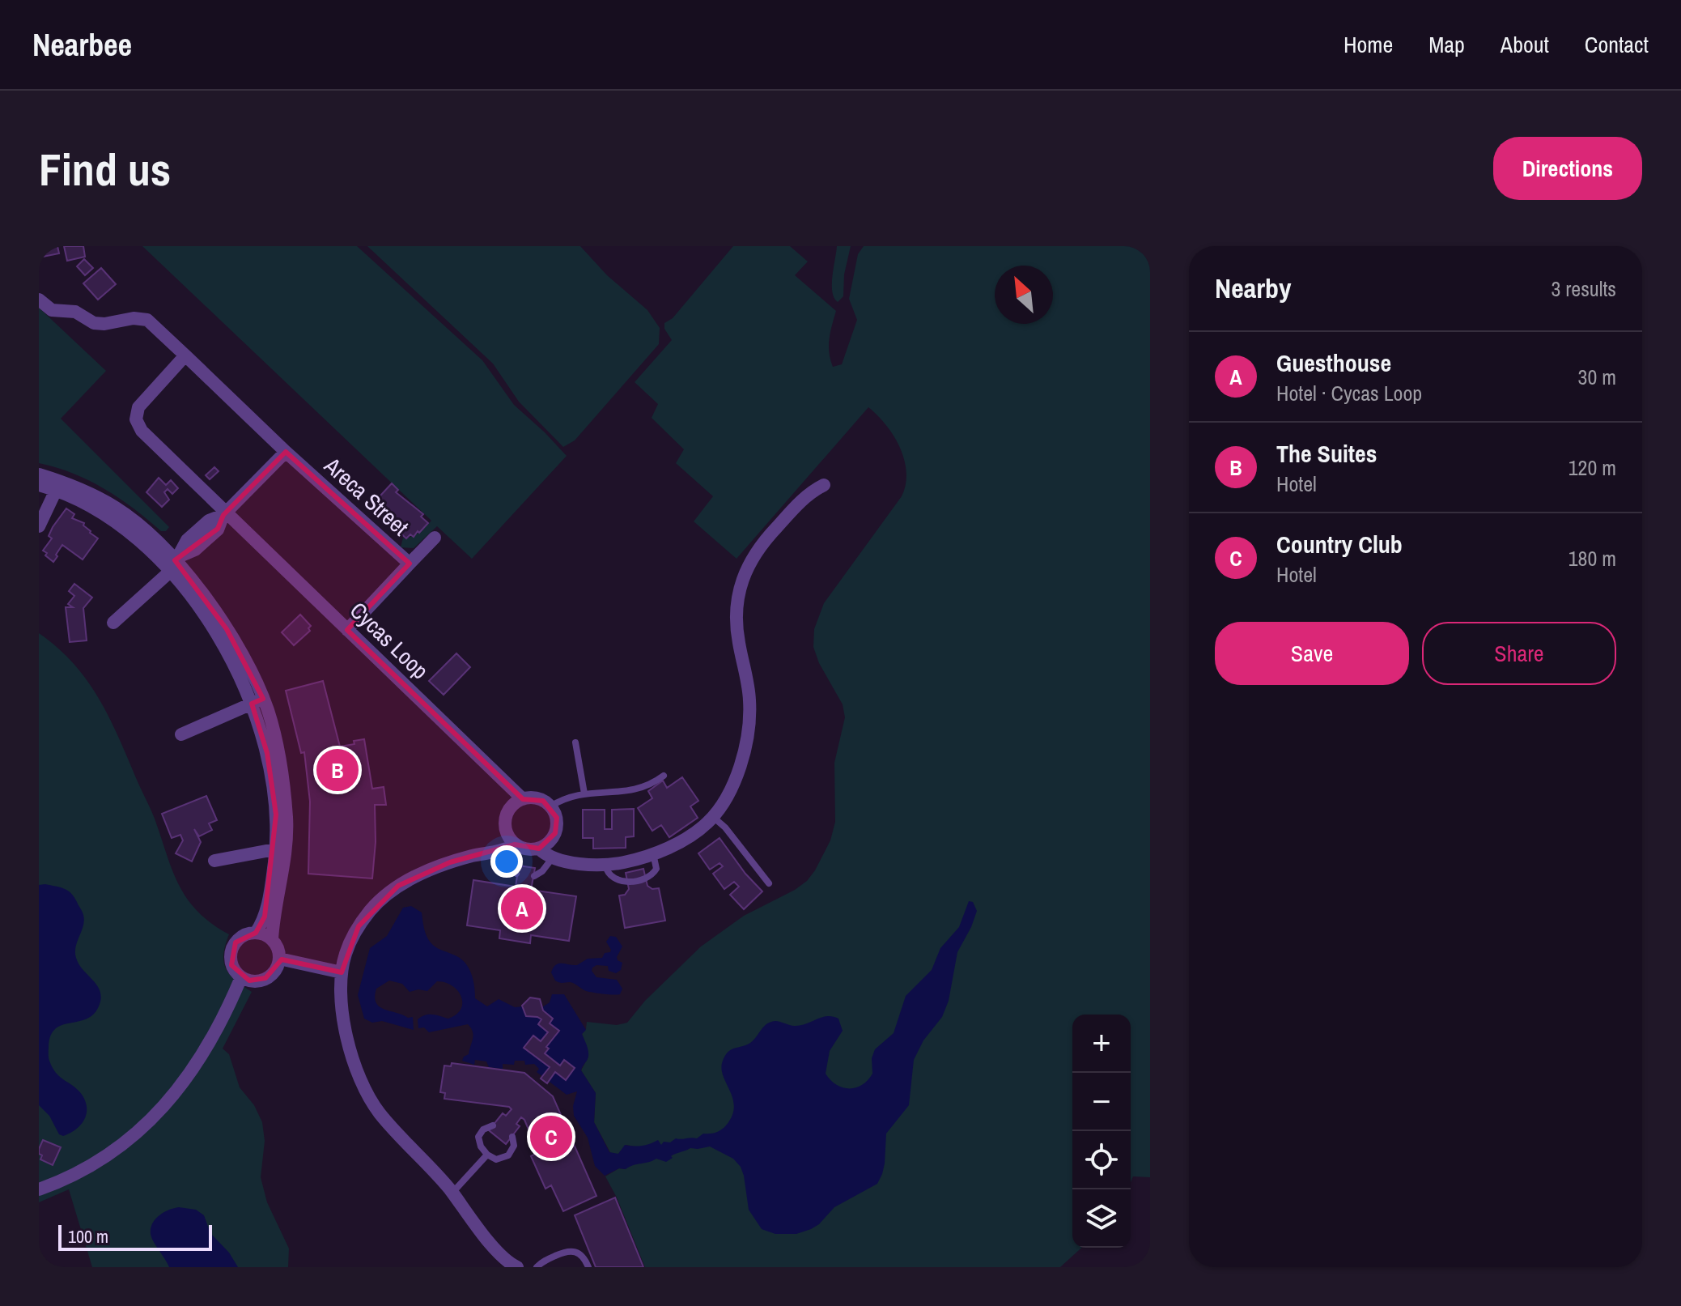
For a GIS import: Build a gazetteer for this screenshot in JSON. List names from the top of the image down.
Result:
{
  "streets": {
    "street": ["Areca Street", "Cycas Loop"]
  },
  "crossings": [
    ["Areca Street", "Cycas Loop"]
  ],
  "scale_bar": "100 m",
  "north": "top left",
  "page": {
    "header": "Nearbee",
    "nav": [
      "Home",
      "Map",
      "About",
      "Contact"
    ],
    "buttons": [
      "Directions",
      ["Save", "Share"]
    ],
    "title": "Find us",
    "heading": ["Nearby", "3 results"],
    "list": [
      {
        "mark": "A",
        "name": "Guesthouse",
        "note": "Hotel · Cycas Loop",
        "value": "30 m"
      },
      {
        "mark": "B",
        "name": "The Suites",
        "note": "Hotel",
        "value": "120 m"
      },
      {
        "mark": "C",
        "name": "Country Club",
        "note": "Hotel",
        "value": "180 m"
      }
    ],
    "pins": ["B", "A", "C"],
    "map_buttons": ["+", "−"],
    "scale": "100 m"
  }
}
